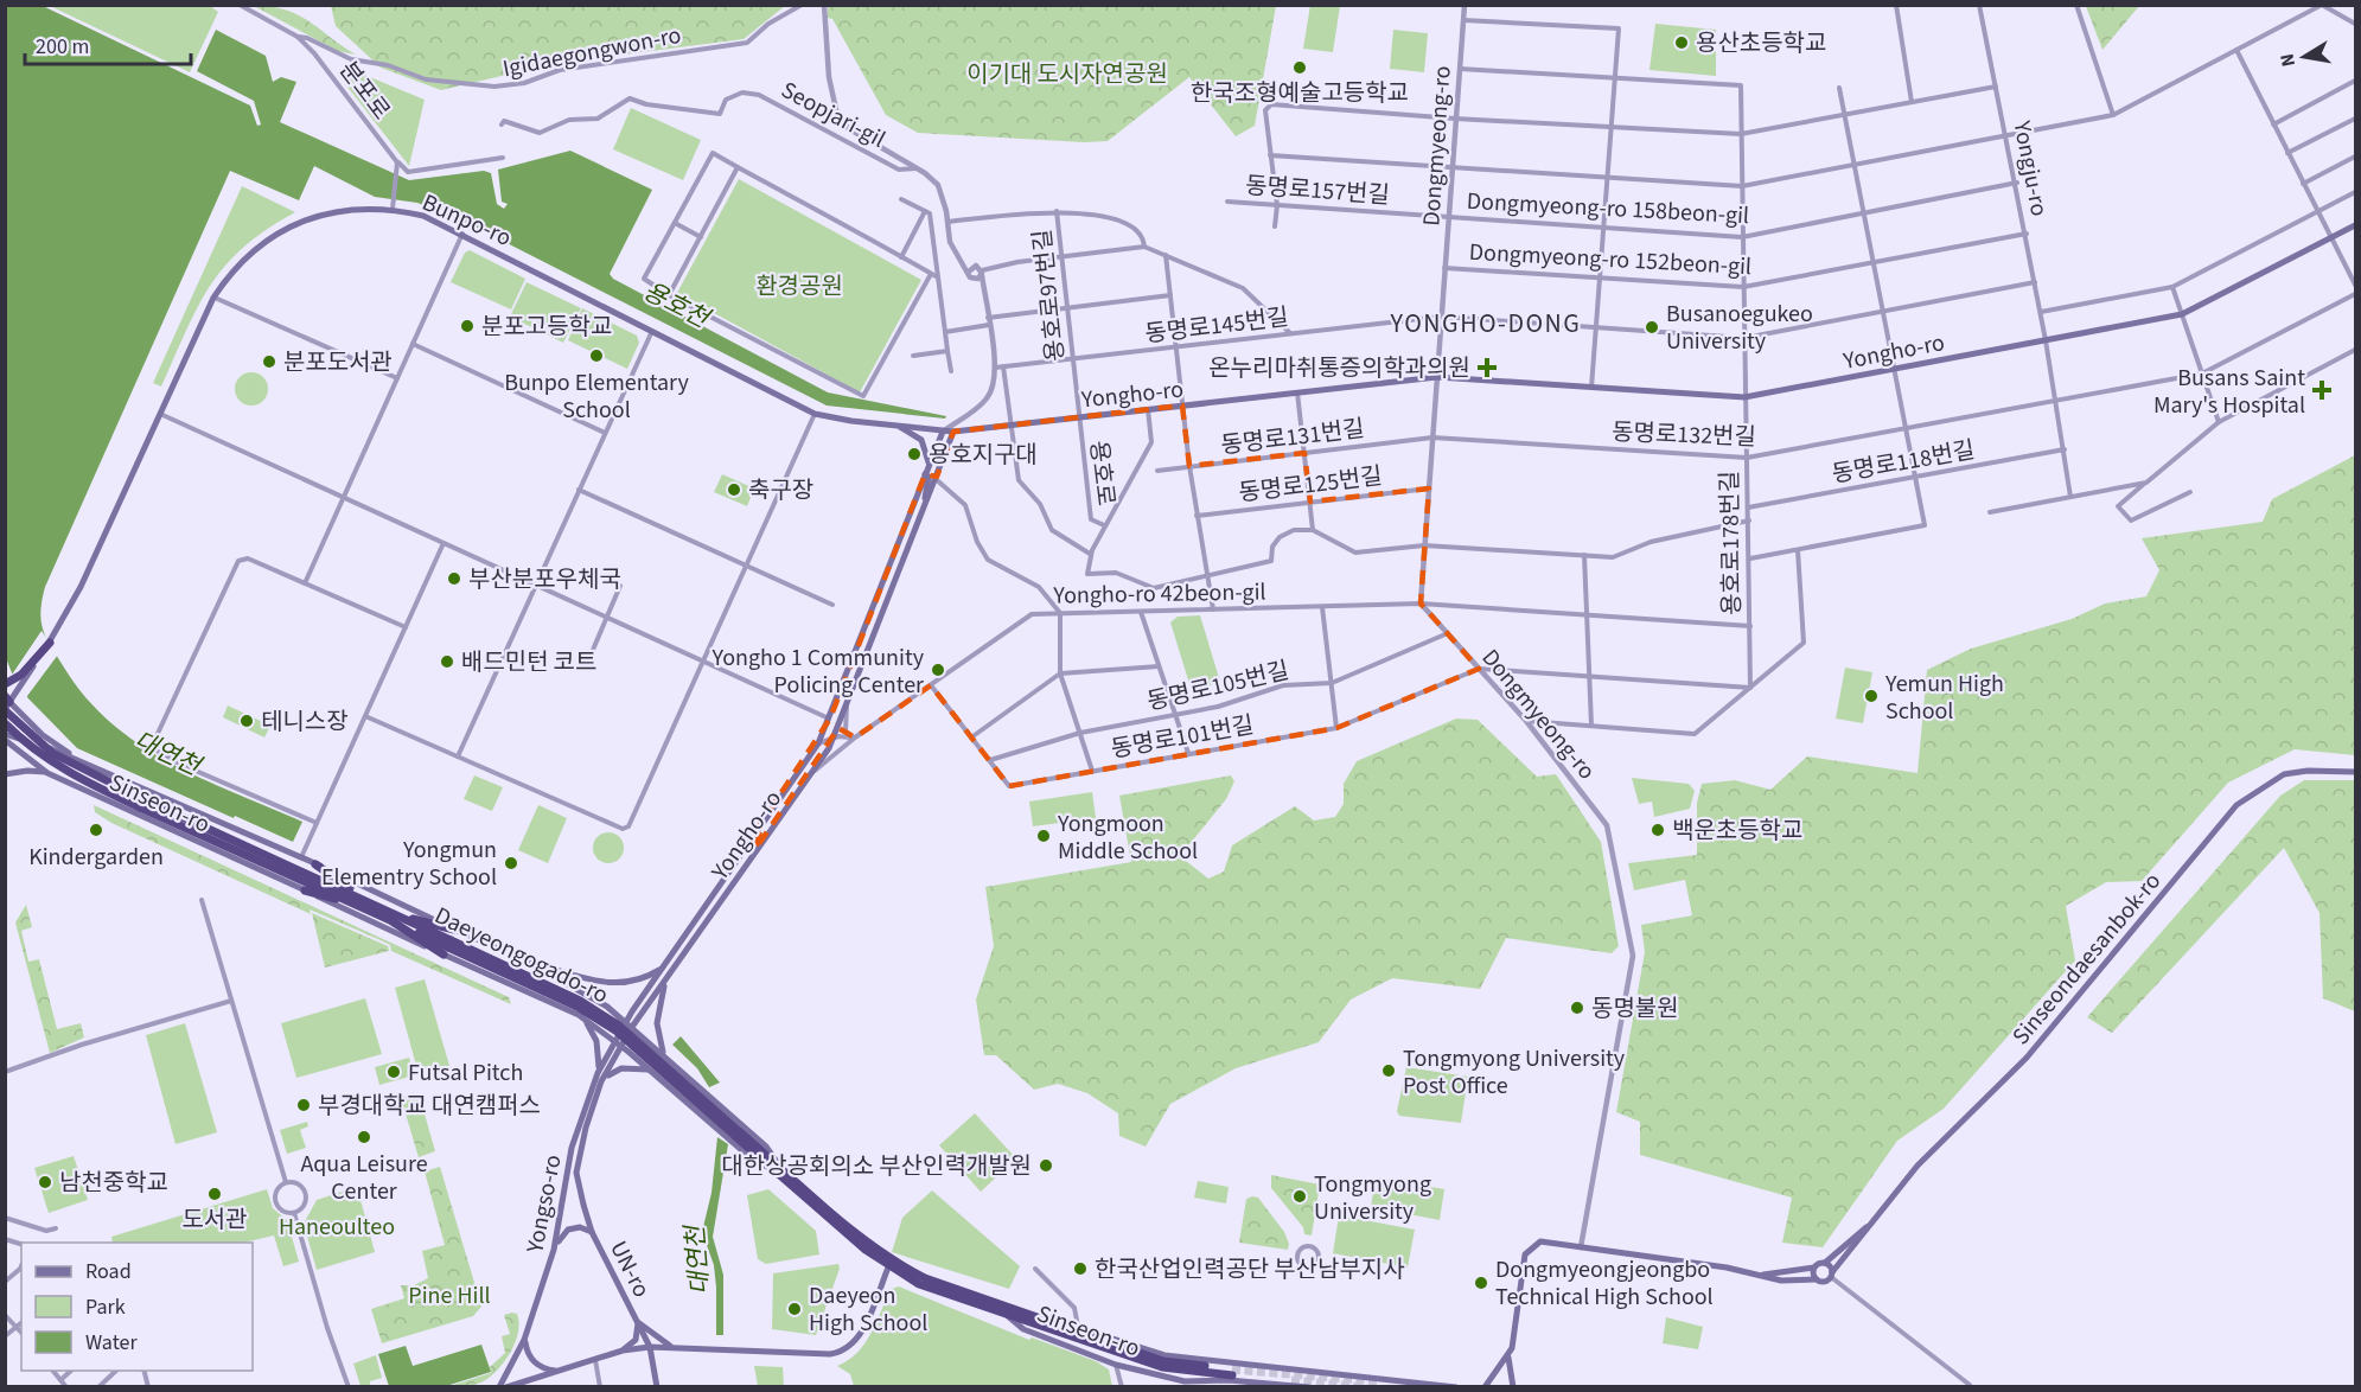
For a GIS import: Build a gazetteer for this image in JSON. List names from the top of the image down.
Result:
{
  "streets": {
    "highway": ["Sinseon-ro", "Daeyeongogado-ro"],
    "main road": [
      "Bunpo-ro",
      "Yongho-ro",
      "Sinseondaesanbok-ro",
      "Yongso-ro",
      "UN-ro"
    ],
    "street": [
      "Igidaegongwon-ro",
      "분포로",
      "Seopjari-gil",
      "Dongmyeong-ro",
      "Yongju-ro",
      "동명로157번길",
      "Dongmyeong-ro 158beon-gil",
      "Dongmyeong-ro 152beon-gil",
      "용호로97번길",
      "동명로145번길",
      "동명로132번길",
      "동명로131번길",
      "동명로118번길",
      "용호로",
      "동명로125번길",
      "용호로178번길",
      "Yongho-ro 42beon-gil",
      "동명로105번길",
      "동명로101번길"
    ]
  },
  "crossings": [
    ["Igidaegongwon-ro", "분포로"],
    ["Dongmyeong-ro", "동명로157번길"],
    ["Dongmyeong-ro", "Dongmyeong-ro 158beon-gil"],
    ["Dongmyeong-ro", "Dongmyeong-ro 152beon-gil"],
    ["Dongmyeong-ro", "동명로145번길"],
    ["Dongmyeong-ro", "Yongho-ro"],
    ["Dongmyeong-ro", "동명로132번길"],
    ["Dongmyeong-ro", "동명로131번길"],
    ["Dongmyeong-ro", "동명로125번길"],
    ["Dongmyeong-ro", "Yongho-ro 42beon-gil"],
    ["Dongmyeong-ro", "동명로105번길"],
    ["Dongmyeong-ro", "동명로101번길"],
    ["Dongmyeong-ro", "Sinseondaesanbok-ro"],
    ["Yongju-ro", "Dongmyeong-ro 158beon-gil"],
    ["Yongju-ro", "Dongmyeong-ro 152beon-gil"],
    ["Yongju-ro", "동명로145번길"],
    ["Yongju-ro", "Yongho-ro"],
    ["Yongju-ro", "동명로132번길"],
    ["Yongju-ro", "동명로118번길"],
    ["동명로157번길", "Dongmyeong-ro 158beon-gil"],
    ["Dongmyeong-ro 158beon-gil", "용호로178번길"],
    ["Bunpo-ro", "Yongho-ro"],
    ["Dongmyeong-ro 152beon-gil", "용호로178번길"],
    ["용호로97번길", "동명로145번길"],
    ["용호로97번길", "Yongho-ro"],
    ["용호로97번길", "용호로"],
    ["동명로145번길", "용호로178번길"],
    ["Yongho-ro", "용호로"],
    ["Yongho-ro", "용호로178번길"],
    ["Yongho-ro", "Yongho-ro 42beon-gil"],
    ["Yongho-ro", "Yongso-ro"],
    ["동명로132번길", "동명로131번길"],
    ["동명로132번길", "용호로178번길"],
    ["동명로118번길", "용호로178번길"],
    ["용호로178번길", "Yongho-ro 42beon-gil"],
    ["Yongho-ro 42beon-gil", "동명로101번길"],
    ["동명로105번길", "동명로101번길"],
    ["Sinseon-ro", "Daeyeongogado-ro"],
    ["Sinseon-ro", "Yongso-ro"],
    ["Yongso-ro", "UN-ro"]
  ],
  "districts": ["YONGHO-DONG"],
  "water": ["용호천", "대연천"],
  "parks": [
    "이기대 도시자연공원",
    "환경공원",
    "Haneoulteo",
    "Pine Hill"
  ],
  "places": {
    "other": [
      "용산초등학교",
      "한국조형예술고등학교",
      "분포고등학교",
      "Busanoegukeo University",
      "Bunpo Elementary School",
      "분포도서관",
      "용호지구대",
      "축구장",
      "부산분포우체국",
      "배드민턴 코트",
      "Yongho 1 Community Policing Center",
      "Yemun High School",
      "테니스장",
      "Kindergarden",
      "백운초등학교",
      "Yongmoon Middle School",
      "Yongmun Elementry School",
      "동명불원",
      "Tongmyong University Post Office",
      "Futsal Pitch",
      "부경대학교 대연캠퍼스",
      "Aqua Leisure Center",
      "대한상공회의소 부산인력개발원",
      "남천중학교",
      "도서관",
      "Tongmyong University",
      "한국산업인력공단 부산남부지사",
      "Dongmyeongjeongbo Technical High School",
      "Daeyeon High School"
    ],
    "health": ["온누리마취통증의학과의원", "Busans Saint Mary's Hospital"]
  },
  "legend": ["Road", "Park", "Water"],
  "scale_bar": "200 m",
  "north": "left"
}
